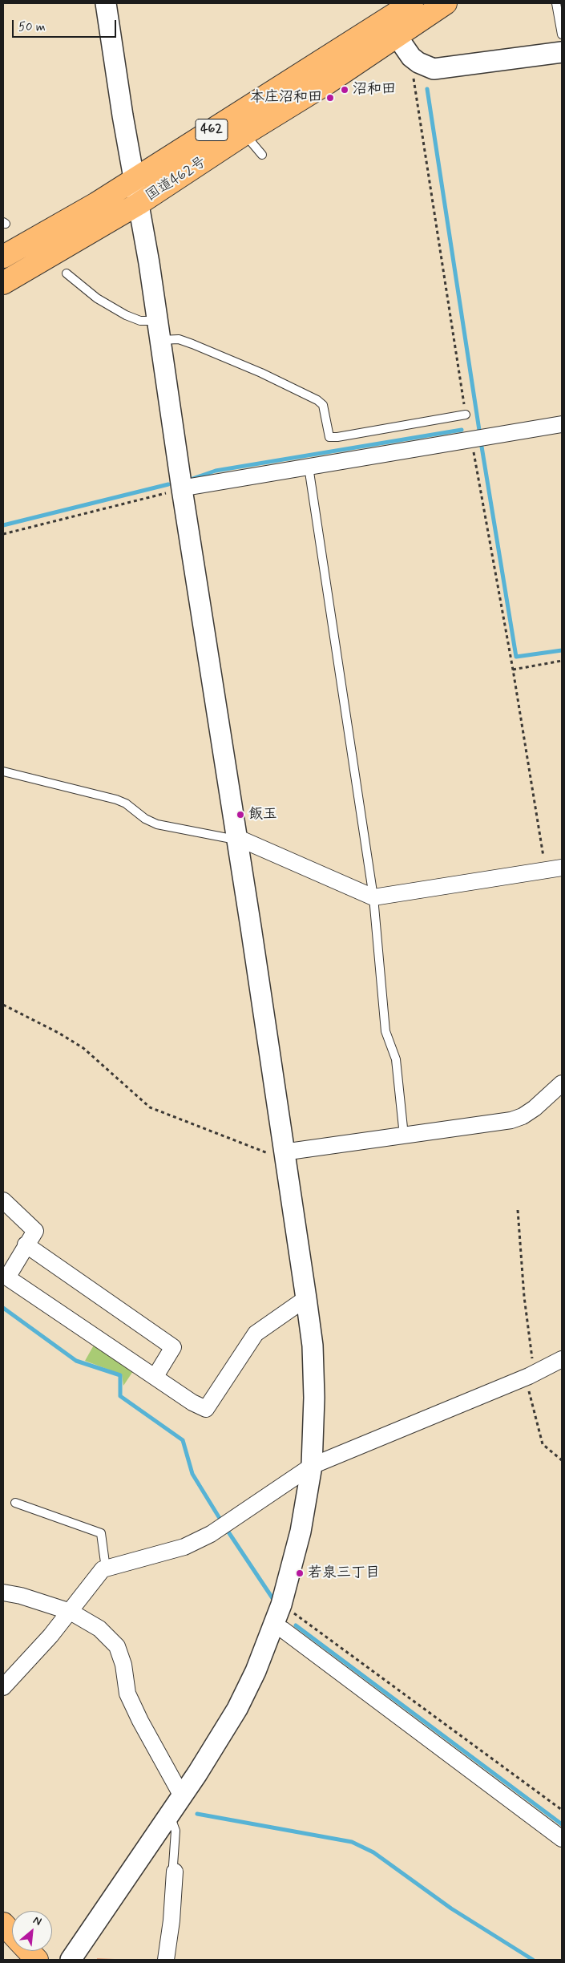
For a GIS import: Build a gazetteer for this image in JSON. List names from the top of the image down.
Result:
{
  "streets": {
    "highway": ["462", "国道462号"]
  },
  "places": [
    "沼和田",
    "本庄沼和田",
    "飯玉",
    "若泉三丁目"
  ],
  "scale_bar": "50 m",
  "north": "top right"
}
